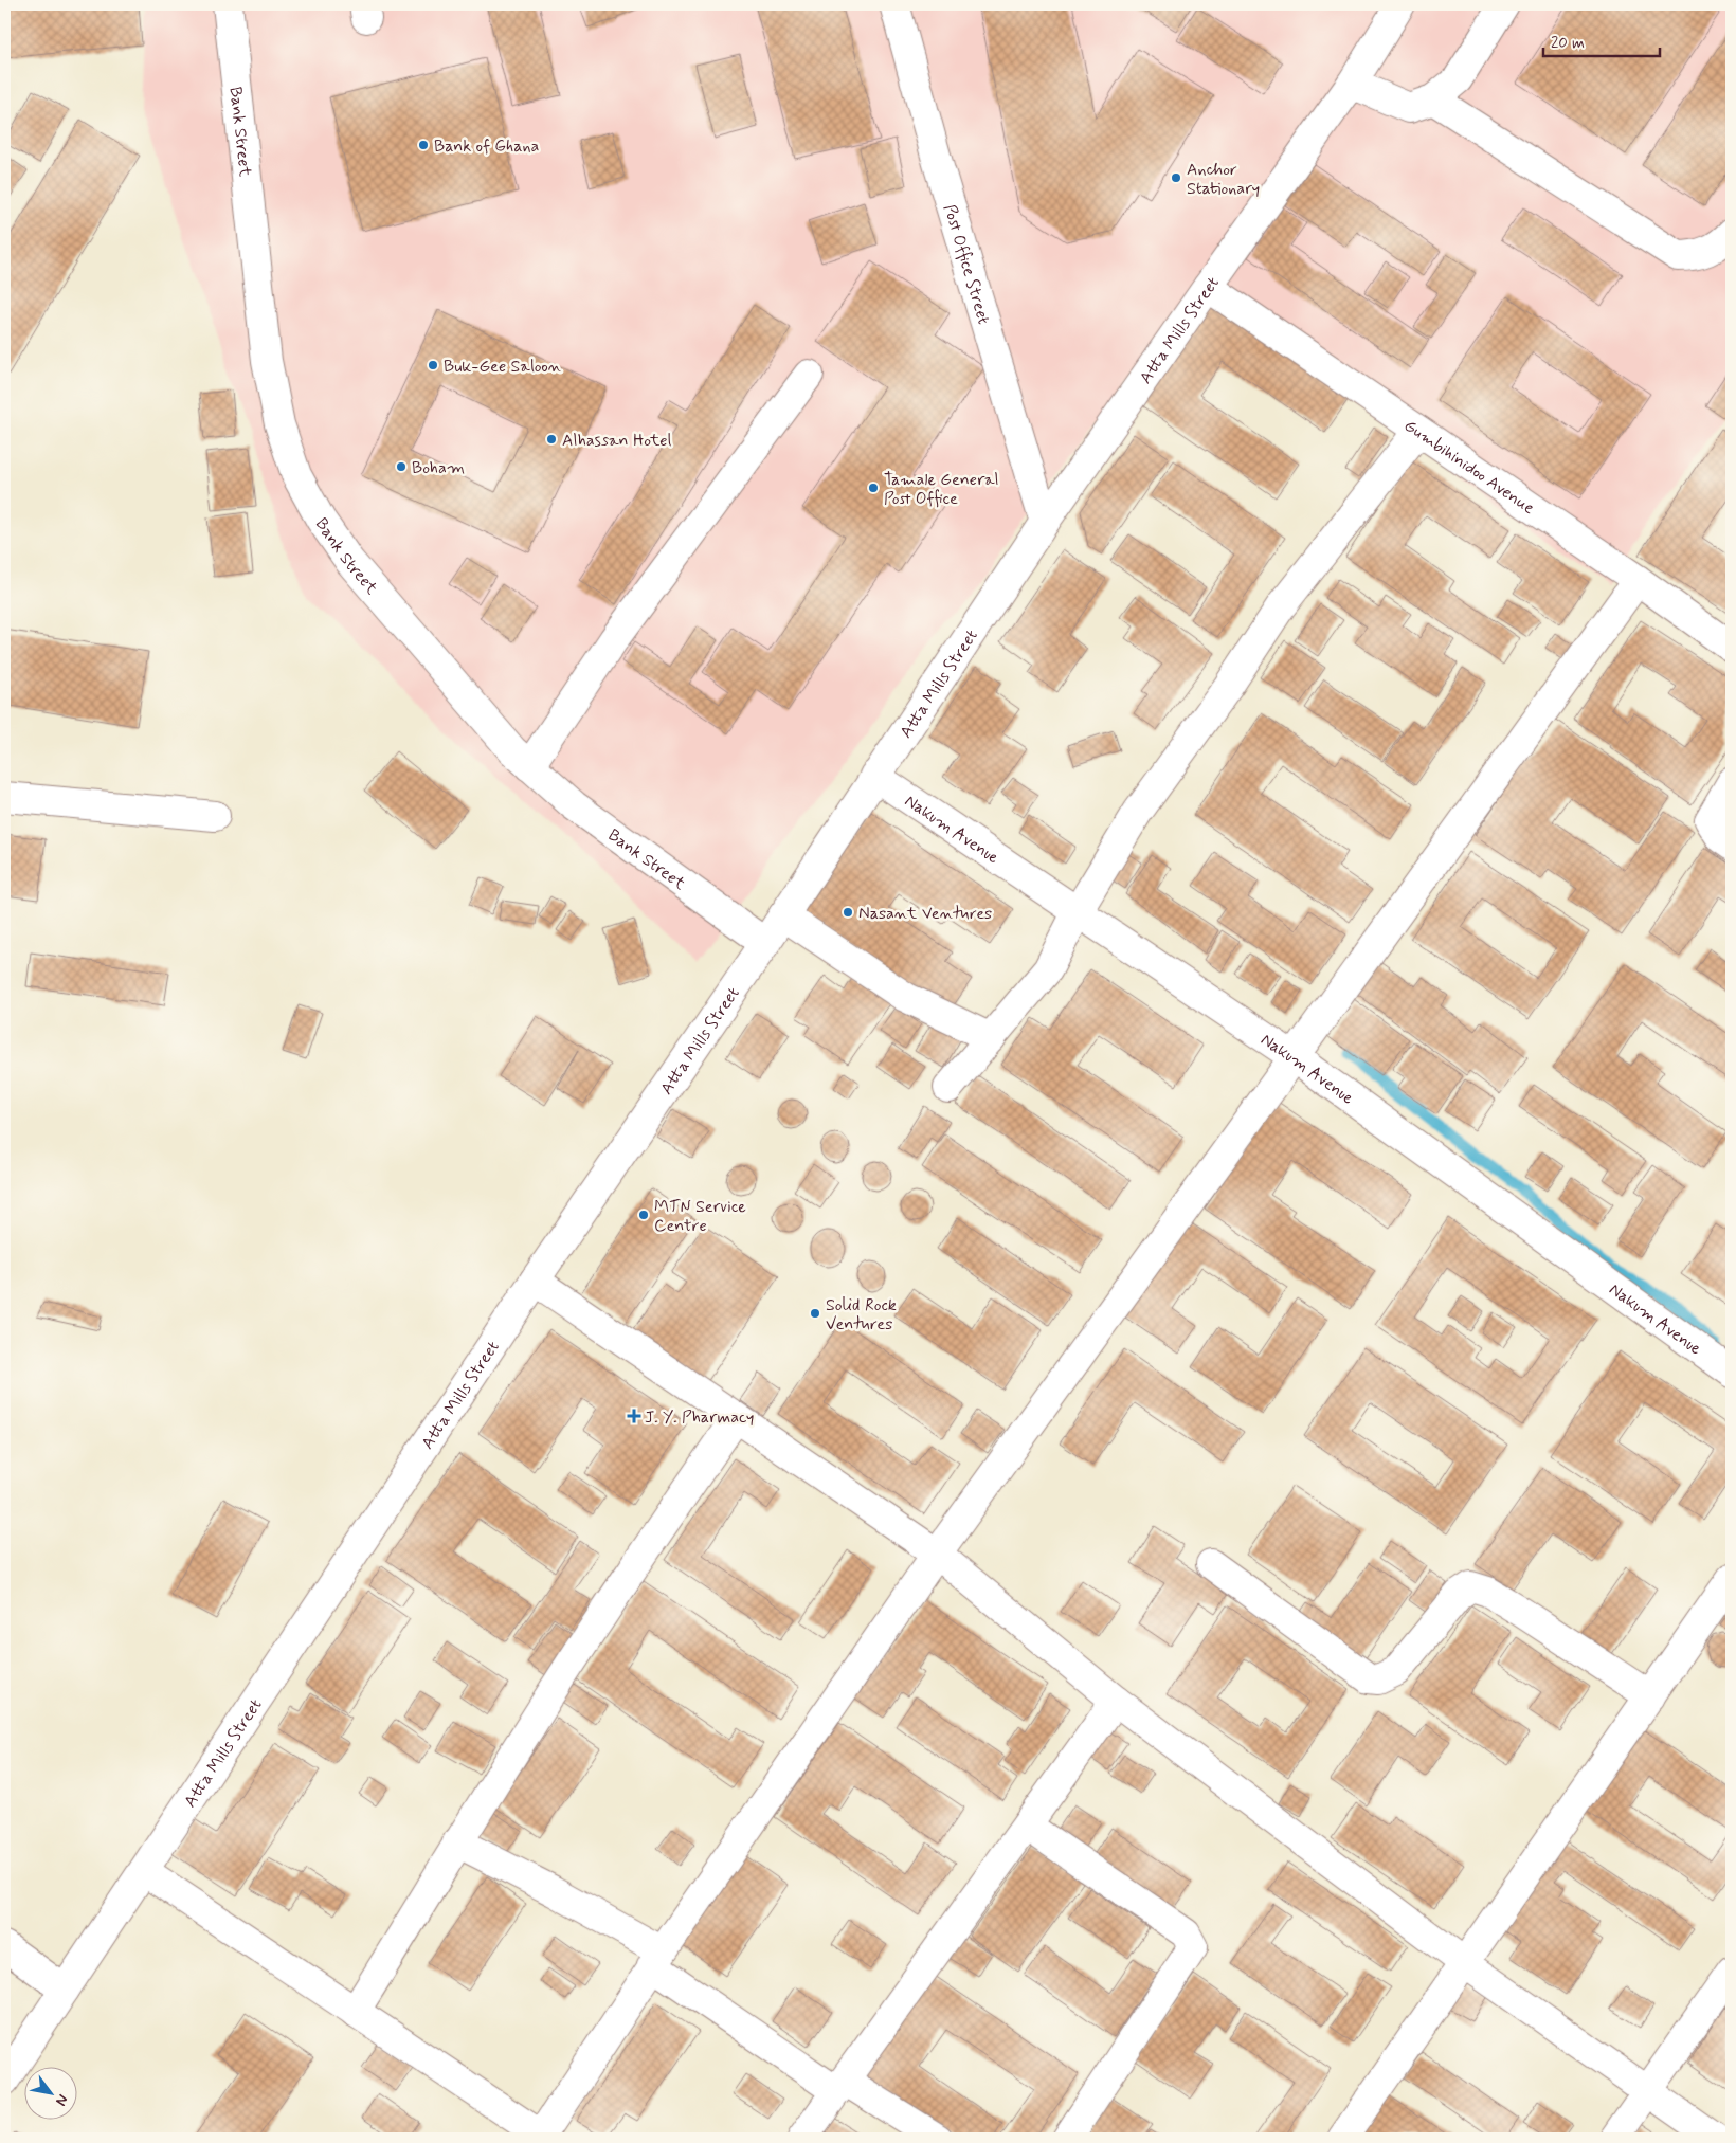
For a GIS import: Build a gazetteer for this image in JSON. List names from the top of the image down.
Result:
{
  "streets": {
    "street": [
      "Bank Street",
      "Post Office Street",
      "Atta Mills Street",
      "Gumbihinidoo Avenue",
      "Nakum Avenue"
    ]
  },
  "crossings": [
    ["Bank Street", "Atta Mills Street"],
    ["Post Office Street", "Atta Mills Street"],
    ["Atta Mills Street", "Gumbihinidoo Avenue"],
    ["Atta Mills Street", "Nakum Avenue"]
  ],
  "places": {
    "other": [
      "Bank of Ghana",
      "Anchor Stationary",
      "Buk-Gee Saloon",
      "Alhassan Hotel",
      "Boham",
      "Tamale General Post Office",
      "Nasant Ventures",
      "MTN Service Centre",
      "Solid Rock Ventures"
    ],
    "health": ["J. Y. Pharmacy"]
  },
  "scale_bar": "20 m",
  "north": "bottom right"
}
